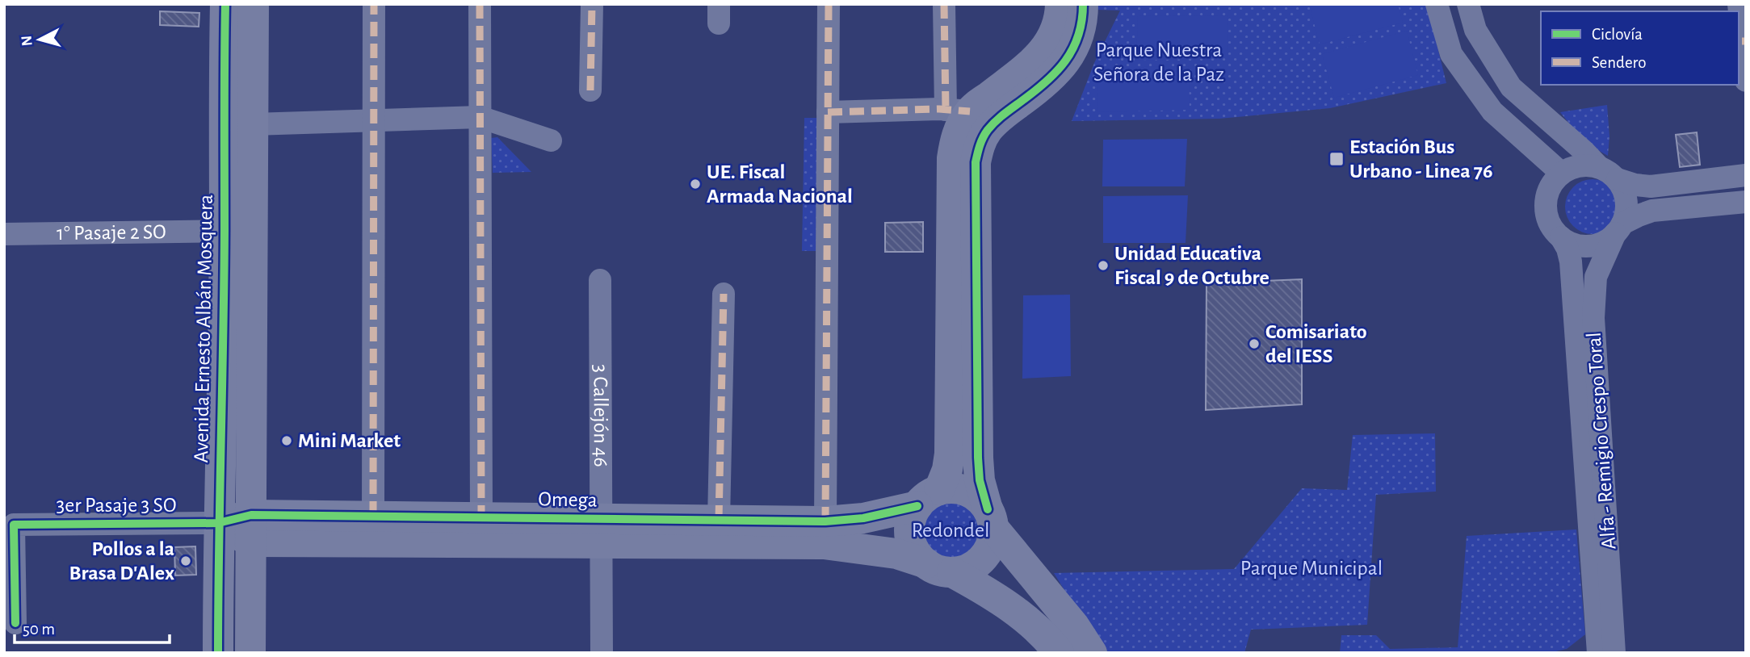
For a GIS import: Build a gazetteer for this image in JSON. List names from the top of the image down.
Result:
{
  "streets": {
    "street": [
      "1° Pasaje 2 SO",
      "Avenida Ernesto Albán Mosquera",
      "3 Callejón 46",
      "Alfa - Remigio Crespo Toral",
      "Omega",
      "3er Pasaje 3 SO"
    ]
  },
  "crossings": [
    ["1° Pasaje 2 SO", "Avenida Ernesto Albán Mosquera"],
    ["Avenida Ernesto Albán Mosquera", "Omega"],
    ["Avenida Ernesto Albán Mosquera", "3er Pasaje 3 SO"],
    ["3 Callejón 46", "Omega"],
    ["Omega", "3er Pasaje 3 SO"]
  ],
  "parks": ["Parque Nuestra Señora de la Paz", "Redondel", "Parque Municipal"],
  "places": {
    "transit": ["Estación Bus Urbano - Linea 76"],
    "other": [
      "UE. Fiscal Armada Nacional",
      "Unidad Educativa Fiscal 9 de Octubre",
      "Comisariato del IESS",
      "Mini Market",
      "Pollos a la Brasa D'Alex"
    ]
  },
  "legend": ["Ciclovía", "Sendero"],
  "scale_bar": "50 m",
  "north": "left"
}
